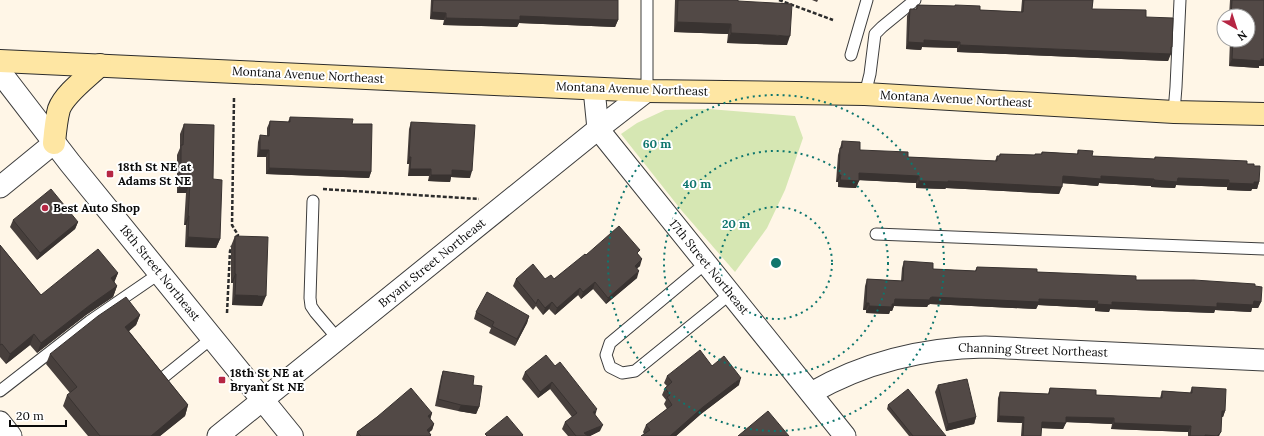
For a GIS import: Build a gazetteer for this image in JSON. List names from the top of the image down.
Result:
{
  "streets": {
    "main road": ["Montana Avenue Northeast"],
    "street": [
      "Bryant Street Northeast",
      "17th Street Northeast",
      "18th Street Northeast",
      "Channing Street Northeast"
    ]
  },
  "crossings": [
    ["Montana Avenue Northeast", "Bryant Street Northeast"],
    ["Bryant Street Northeast", "17th Street Northeast"],
    ["Bryant Street Northeast", "18th Street Northeast"],
    ["17th Street Northeast", "Channing Street Northeast"]
  ],
  "places": {
    "transit": ["18th St NE at Adams St NE", "18th St NE at Bryant St NE"],
    "other": ["Best Auto Shop"]
  },
  "scale_bar": "20 m",
  "north": "bottom right",
  "rings": ["60 m", "40 m", "20 m"]
}
